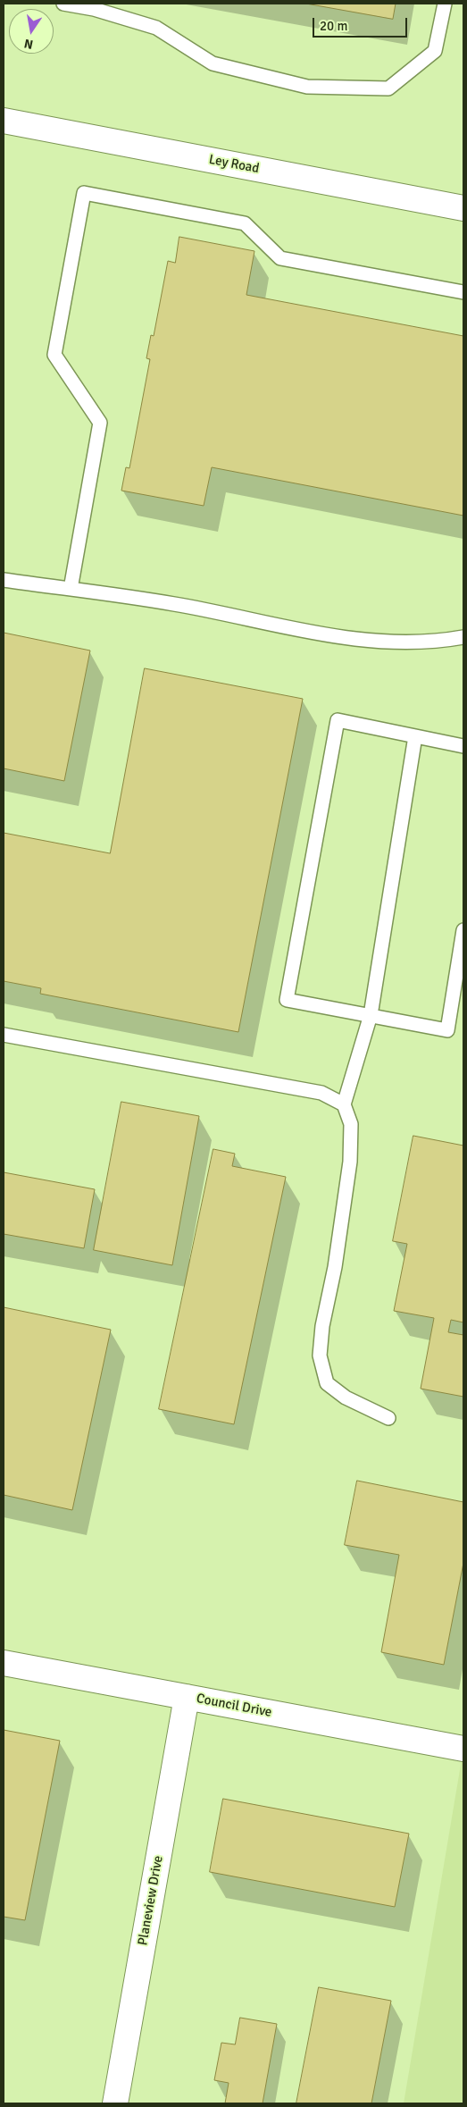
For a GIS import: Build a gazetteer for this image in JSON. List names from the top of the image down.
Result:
{
  "streets": {
    "street": ["Ley Road", "Council Drive", "Planeview Drive"]
  },
  "crossings": [
    ["Council Drive", "Planeview Drive"]
  ],
  "scale_bar": "20 m",
  "north": "bottom"
}
